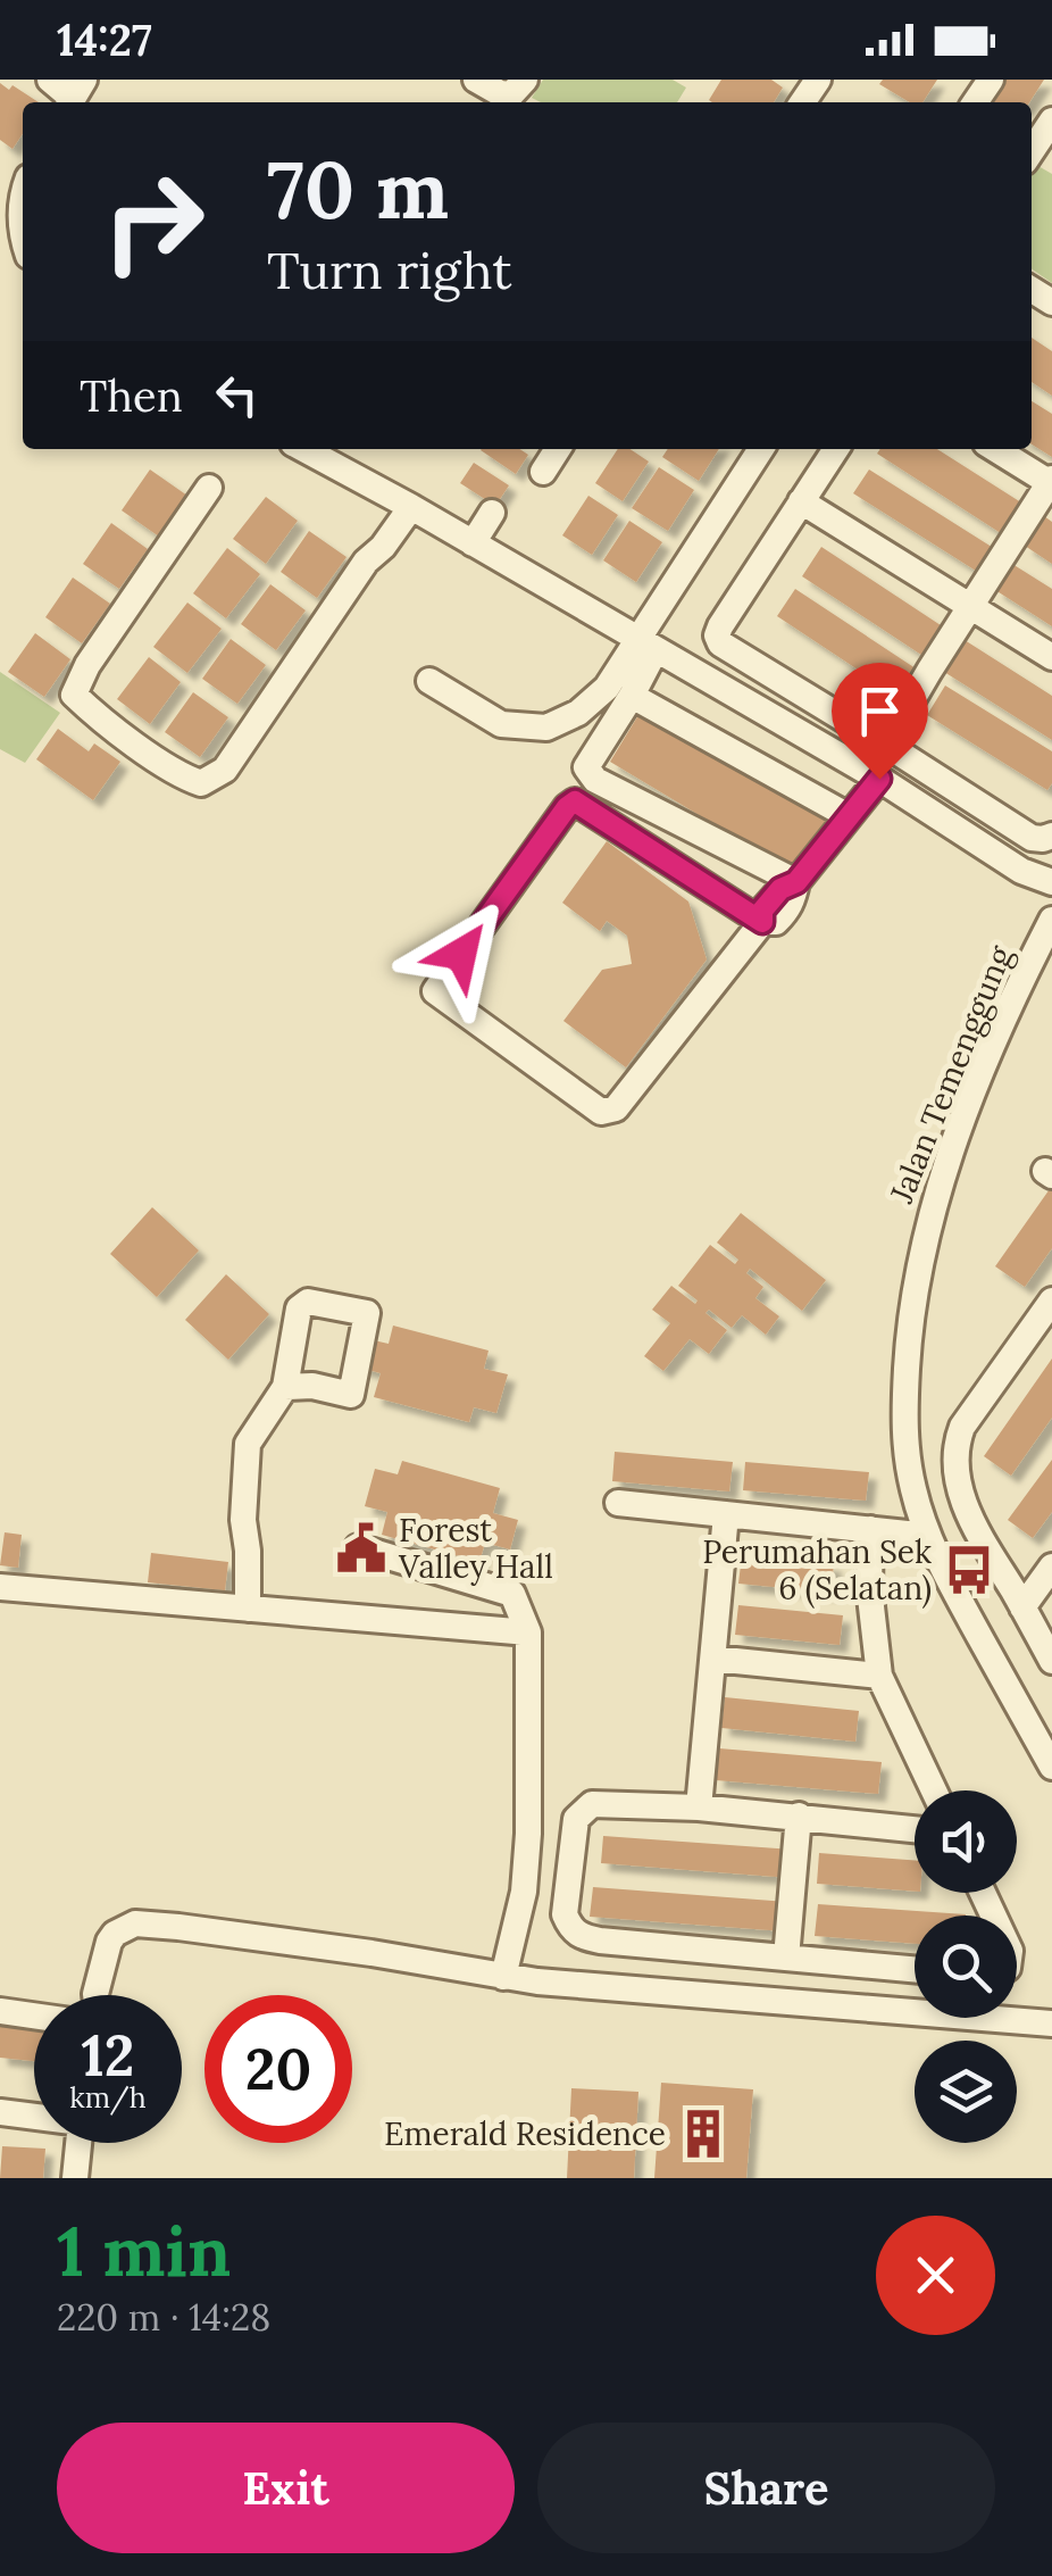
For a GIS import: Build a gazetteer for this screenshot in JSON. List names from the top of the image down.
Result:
{
  "streets": {
    "street": ["Jalan Temenggung"]
  },
  "places": {
    "public building": ["Forest Valley Hall"],
    "bus stop": ["Perumahan Sek 6 (Selatan)"],
    "building": ["Emerald Residence"]
  },
  "page": {
    "status": "14:27",
    "turn": ["70 m", "Turn right"],
    "then": "Then",
    "speed": "12 km/h",
    "limit": "20",
    "heading": ["1 min", "220 m · 14:28"],
    "buttons": ["Exit", "Share"]
  }
}
